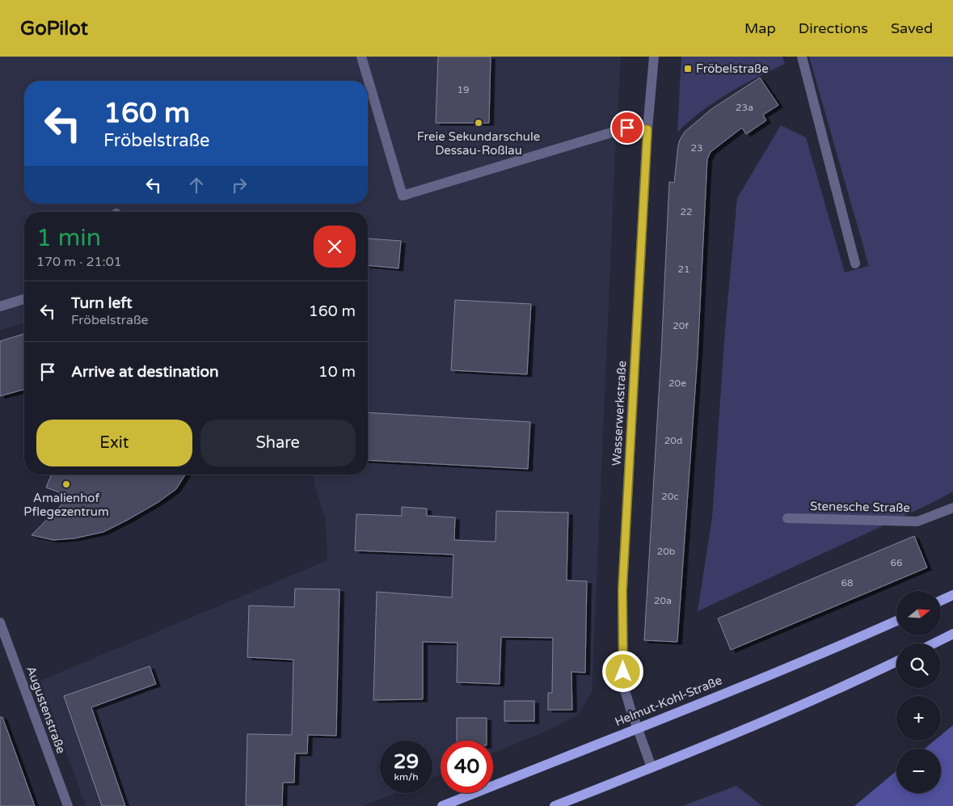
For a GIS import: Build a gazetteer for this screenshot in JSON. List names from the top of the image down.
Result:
{
  "streets": {
    "main road": ["Helmut-Kohl-Straße"],
    "street": ["Wasserwerkstraße", "Stenesche Straße", "Augustenstraße"]
  },
  "crossings": [
    ["Wasserwerkstraße", "Helmut-Kohl-Straße"]
  ],
  "places": {
    "transit": ["Fröbelstraße"],
    "other": ["Freie Sekundarschule Dessau-Roßlau", "Amalienhof Pflegezentrum"]
  },
  "house_numbers": [
    "19",
    "23a",
    "23",
    "22",
    "21",
    "20f",
    "20e",
    "20d",
    "20c",
    "20b",
    "66",
    "68",
    "20a"
  ],
  "north": "right",
  "page": {
    "header": "GoPilot",
    "nav": ["Map", "Directions", "Saved"],
    "turn": ["160 m", "Fröbelstraße"],
    "heading": ["1 min", "170 m · 21:01"],
    "list": [
      {
        "name": "Turn left",
        "note": "Fröbelstraße",
        "value": "160 m"
      },
      {
        "name": "Arrive at destination",
        "value": "10 m"
      }
    ],
    "buttons": ["Exit", "Share"],
    "map_buttons": ["+", "−"],
    "speed": "29 km/h",
    "limit": "40"
  }
}
